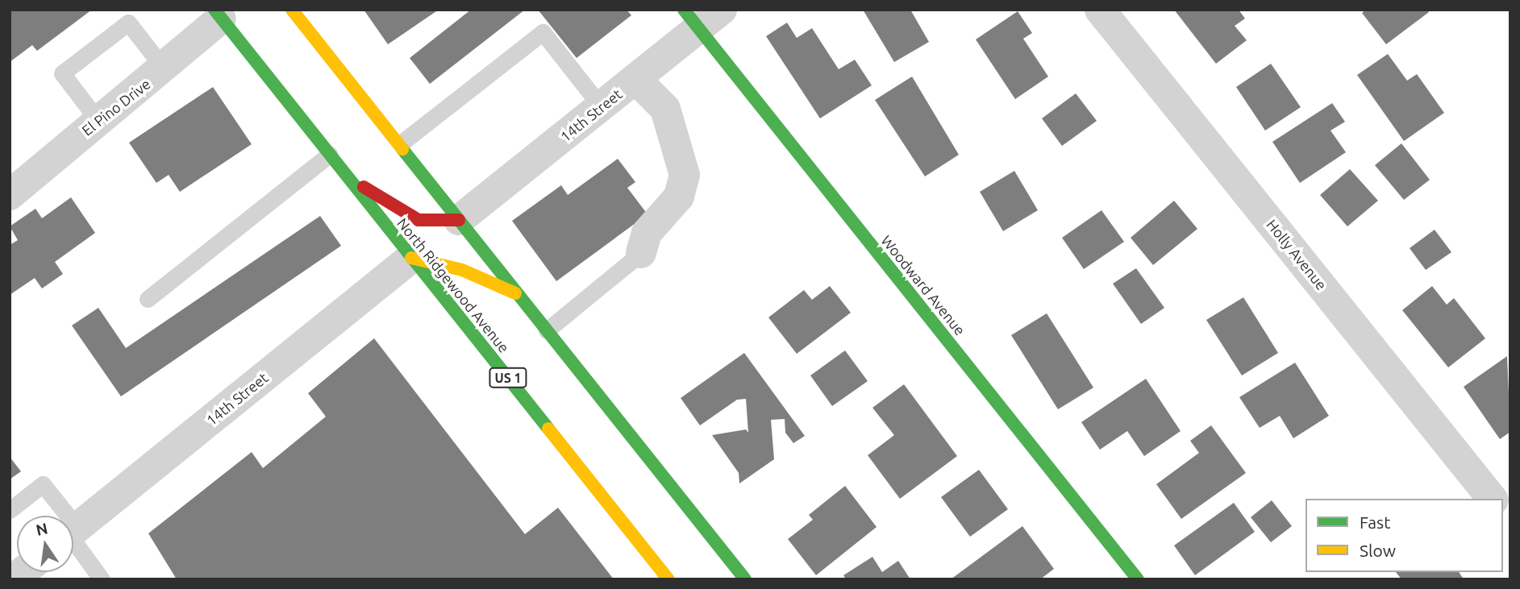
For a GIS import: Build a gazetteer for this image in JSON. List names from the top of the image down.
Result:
{
  "streets": {
    "main road": ["North Ridgewood Avenue", "Woodward Avenue", "US 1"],
    "street": ["El Pino Drive", "14th Street", "Holly Avenue"]
  },
  "crossings": [
    ["El Pino Drive", "North Ridgewood Avenue"],
    ["14th Street", "North Ridgewood Avenue"],
    ["14th Street", "Woodward Avenue"]
  ],
  "legend": ["Fast", "Slow"],
  "north": "top"
}
